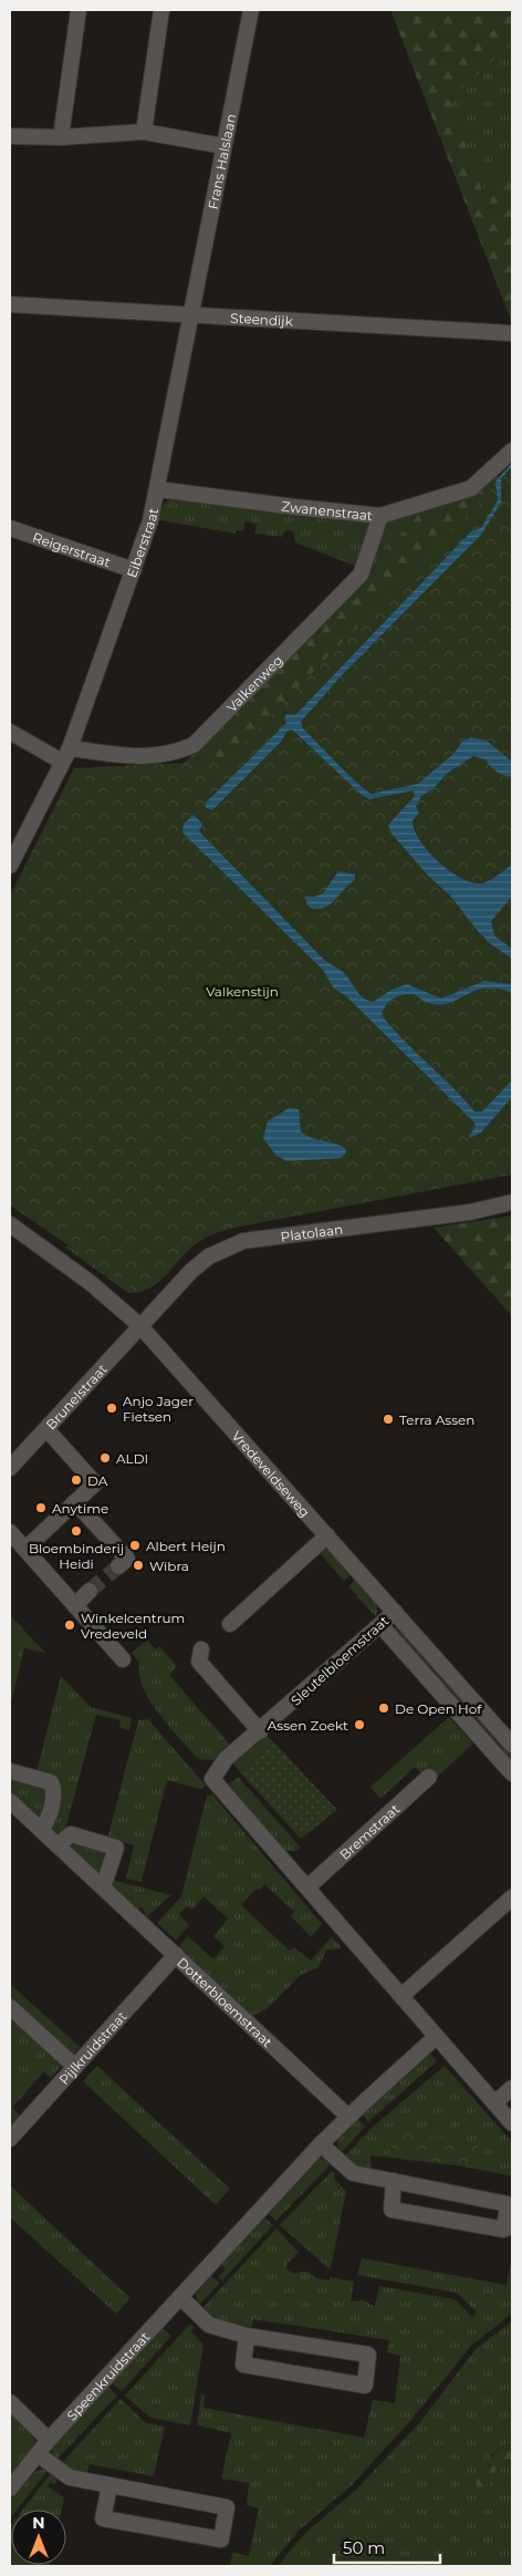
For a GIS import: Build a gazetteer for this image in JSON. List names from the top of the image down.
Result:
{
  "streets": {
    "street": [
      "Frans Halslaan",
      "Steendijk",
      "Zwanenstraat",
      "Eiberstraat",
      "Reigerstraat",
      "Valkenweg",
      "Platolaan",
      "Brunelstraat",
      "Vredeveldseweg",
      "Sleutelbloemstraat",
      "Bremstraat",
      "Dotterbloemstraat",
      "Pijlkruidstraat",
      "Speenkruidstraat"
    ]
  },
  "crossings": [
    ["Frans Halslaan", "Steendijk"],
    ["Frans Halslaan", "Eiberstraat"],
    ["Steendijk", "Eiberstraat"],
    ["Zwanenstraat", "Eiberstraat"],
    ["Zwanenstraat", "Valkenweg"],
    ["Eiberstraat", "Reigerstraat"],
    ["Eiberstraat", "Valkenweg"],
    ["Platolaan", "Brunelstraat"],
    ["Platolaan", "Vredeveldseweg"],
    ["Brunelstraat", "Vredeveldseweg"],
    ["Vredeveldseweg", "Sleutelbloemstraat"],
    ["Sleutelbloemstraat", "Bremstraat"],
    ["Dotterbloemstraat", "Pijlkruidstraat"],
    ["Dotterbloemstraat", "Speenkruidstraat"]
  ],
  "parks": ["Valkenstijn"],
  "places": [
    "Anjo Jager Fietsen",
    "Terra Assen",
    "ALDI",
    "DA",
    "Anytime",
    "Bloembinderij Heidi",
    "Albert Heijn",
    "Wibra",
    "Winkelcentrum Vredeveld",
    "De Open Hof",
    "Assen Zoekt"
  ],
  "scale_bar": "50 m",
  "north": "top"
}
